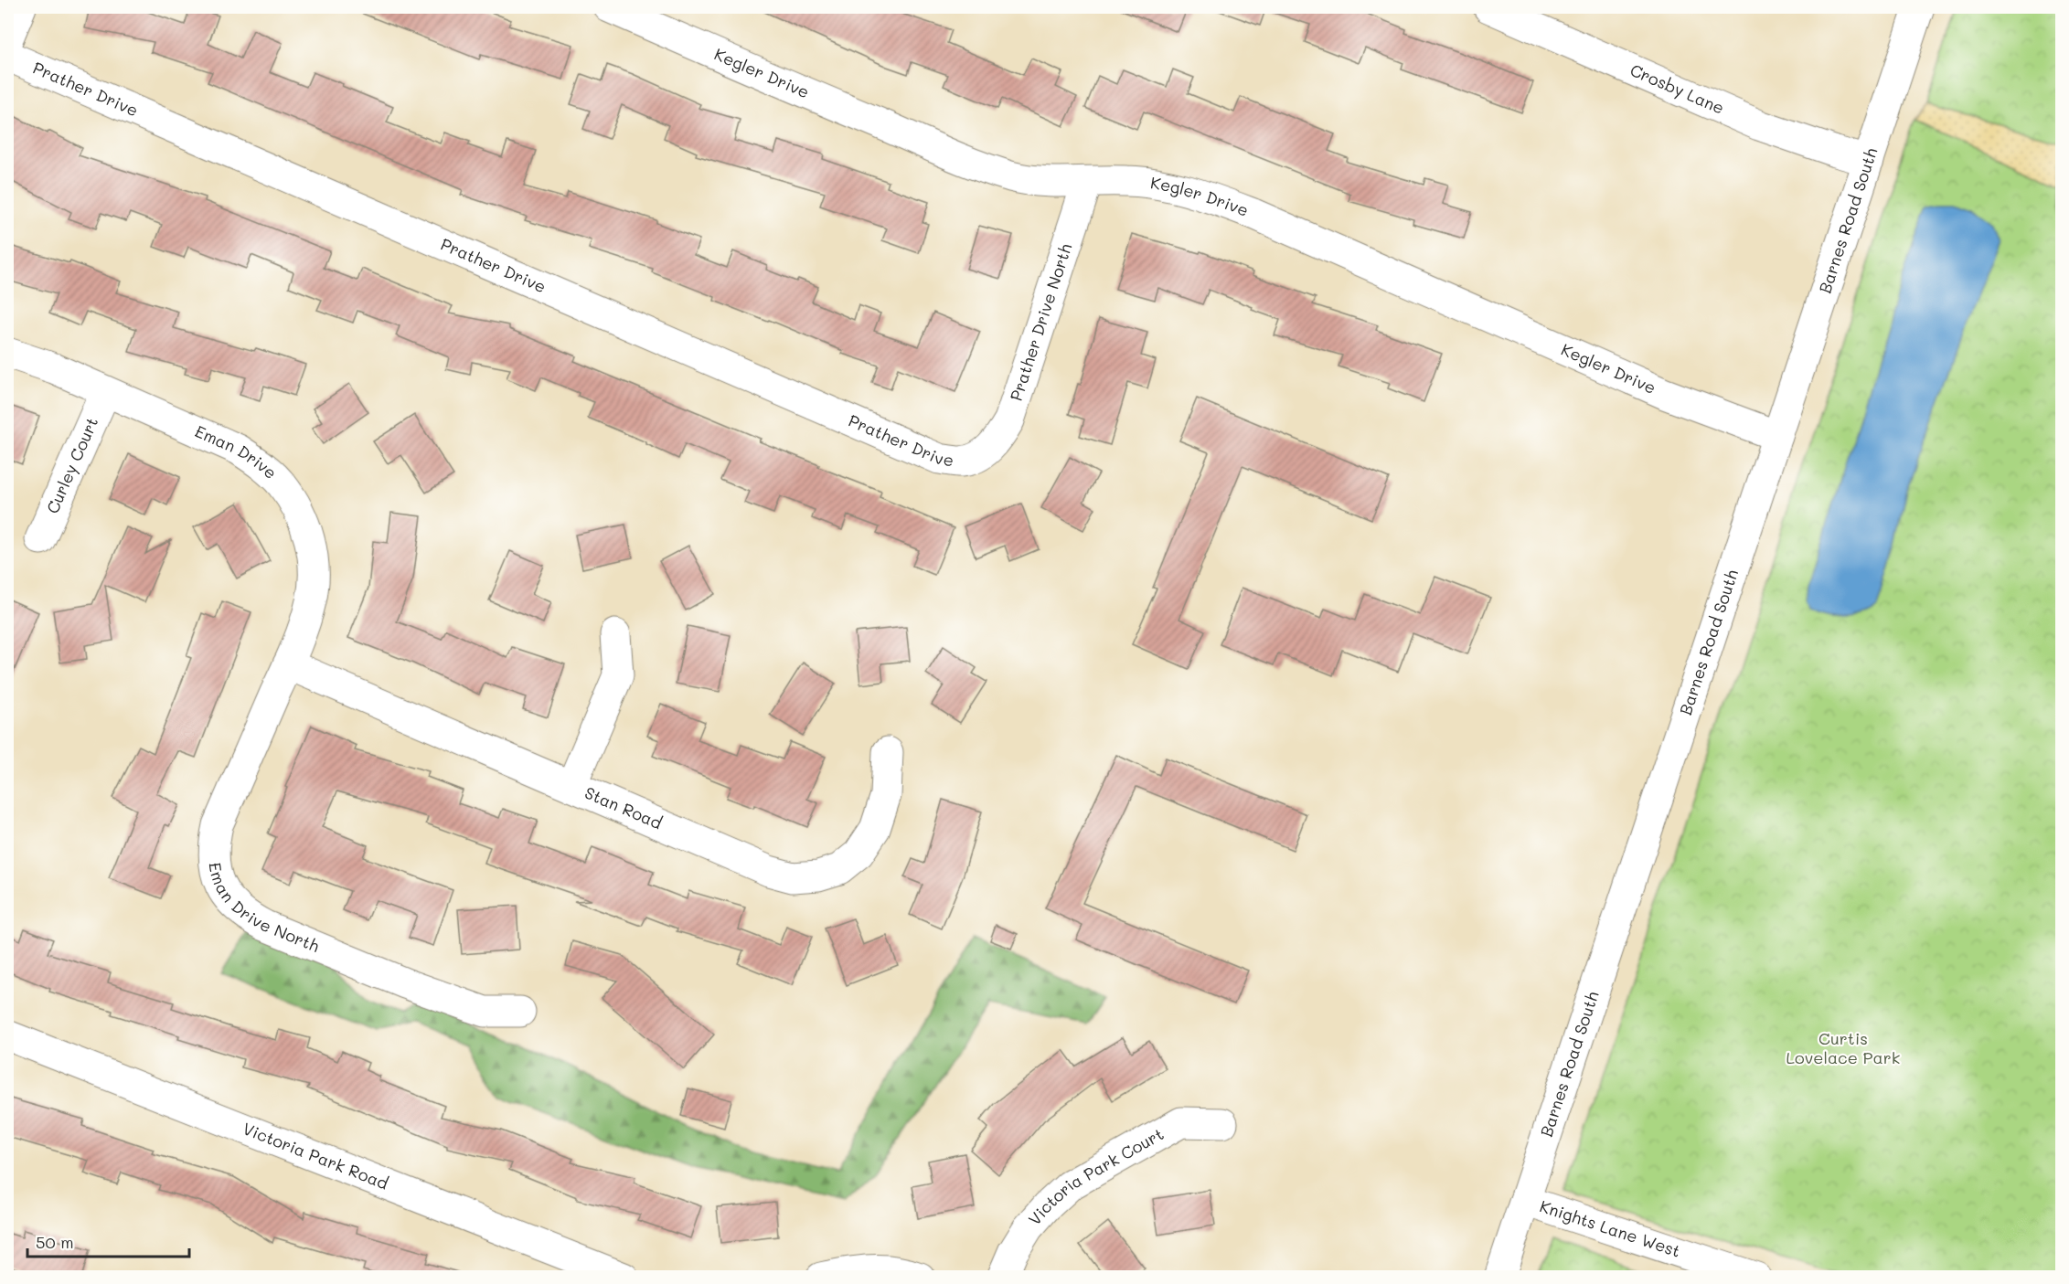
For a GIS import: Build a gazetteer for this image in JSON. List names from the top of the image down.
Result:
{
  "streets": {
    "street": [
      "Kegler Drive",
      "Crosby Lane",
      "Prather Drive",
      "Barnes Road South",
      "Prather Drive North",
      "Eman Drive",
      "Curley Court",
      "Stan Road",
      "Eman Drive North",
      "Victoria Park Road",
      "Victoria Park Court",
      "Knights Lane West"
    ]
  },
  "crossings": [
    ["Kegler Drive", "Barnes Road South"],
    ["Kegler Drive", "Prather Drive North"],
    ["Crosby Lane", "Barnes Road South"],
    ["Prather Drive", "Prather Drive North"],
    ["Barnes Road South", "Knights Lane West"],
    ["Eman Drive", "Curley Court"],
    ["Eman Drive", "Stan Road"],
    ["Eman Drive", "Eman Drive North"],
    ["Stan Road", "Eman Drive North"]
  ],
  "parks": ["Curtis Lovelace Park"],
  "scale_bar": "50 m"
}
